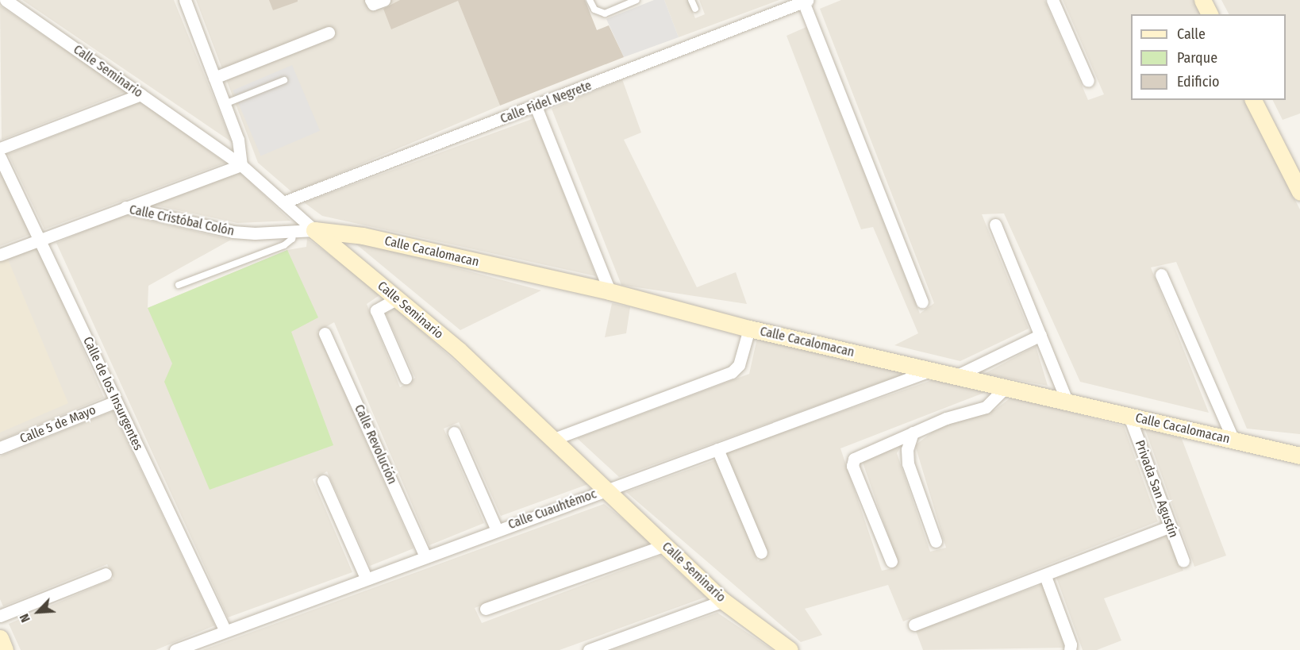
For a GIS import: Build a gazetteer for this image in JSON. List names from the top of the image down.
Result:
{
  "streets": {
    "street": [
      "Calle Seminario",
      "Calle Fidel Negrete",
      "Calle Cristóbal Colón",
      "Calle Cacalomacan",
      "Calle de los Insurgentes",
      "Calle 5 de Mayo",
      "Calle Revolución",
      "Privada San Agustín",
      "Calle Cuauhtémoc"
    ]
  },
  "crossings": [
    ["Calle Seminario", "Calle Fidel Negrete"],
    ["Calle Seminario", "Calle Cristóbal Colón"],
    ["Calle Seminario", "Calle Cacalomacan"],
    ["Calle Seminario", "Calle Cuauhtémoc"],
    ["Calle Cristóbal Colón", "Calle Cacalomacan"],
    ["Calle Cristóbal Colón", "Calle de los Insurgentes"],
    ["Calle Cacalomacan", "Privada San Agustín"],
    ["Calle Cacalomacan", "Calle Cuauhtémoc"],
    ["Calle de los Insurgentes", "Calle 5 de Mayo"],
    ["Calle de los Insurgentes", "Calle Cuauhtémoc"],
    ["Calle Revolución", "Calle Cuauhtémoc"]
  ],
  "legend": ["Calle", "Parque", "Edificio"],
  "north": "bottom left"
}
